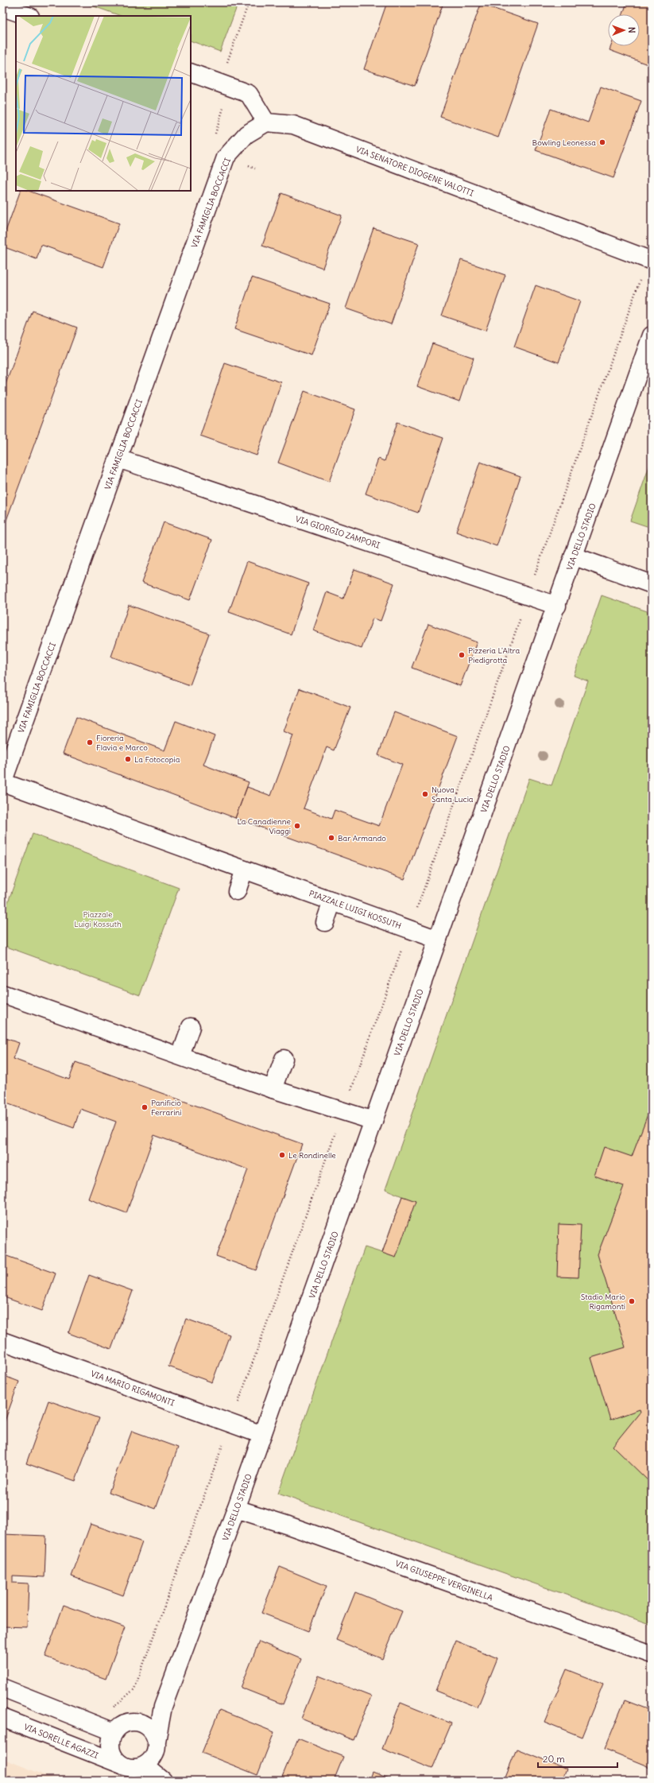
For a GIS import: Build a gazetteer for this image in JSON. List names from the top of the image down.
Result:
{
  "streets": {
    "street": [
      "VIA SENATORE DIOGENE VALOTTI",
      "VIA FAMIGLIA BOCCACCI",
      "VIA GIORGIO ZAMPORI",
      "VIA DELLO STADIO",
      "PIAZZALE LUIGI KOSSUTH",
      "VIA MARIO RIGAMONTI",
      "VIA GIUSEPPE VERGINELLA",
      "VIA SORELLE AGAZZI"
    ]
  },
  "crossings": [
    ["VIA SENATORE DIOGENE VALOTTI", "VIA FAMIGLIA BOCCACCI"],
    ["VIA FAMIGLIA BOCCACCI", "VIA GIORGIO ZAMPORI"],
    ["VIA FAMIGLIA BOCCACCI", "PIAZZALE LUIGI KOSSUTH"],
    ["VIA GIORGIO ZAMPORI", "VIA DELLO STADIO"],
    ["VIA DELLO STADIO", "PIAZZALE LUIGI KOSSUTH"],
    ["VIA DELLO STADIO", "VIA MARIO RIGAMONTI"],
    ["VIA DELLO STADIO", "VIA GIUSEPPE VERGINELLA"],
    ["VIA DELLO STADIO", "VIA SORELLE AGAZZI"]
  ],
  "parks": ["Piazzale Luigi Kossuth"],
  "places": [
    "Bowling Leonessa",
    "Pizzeria L'Altra Piedigrotta",
    "Fioreria Flavia e Marco",
    "La Fotocopia",
    "Nuova Santa Lucia",
    "La Canadienne Viaggi",
    "Bar Armando",
    "Panificio Ferrarini",
    "Le Rondinelle",
    "Stadio Mario Rigamonti"
  ],
  "scale_bar": "20 m",
  "north": "right"
}
